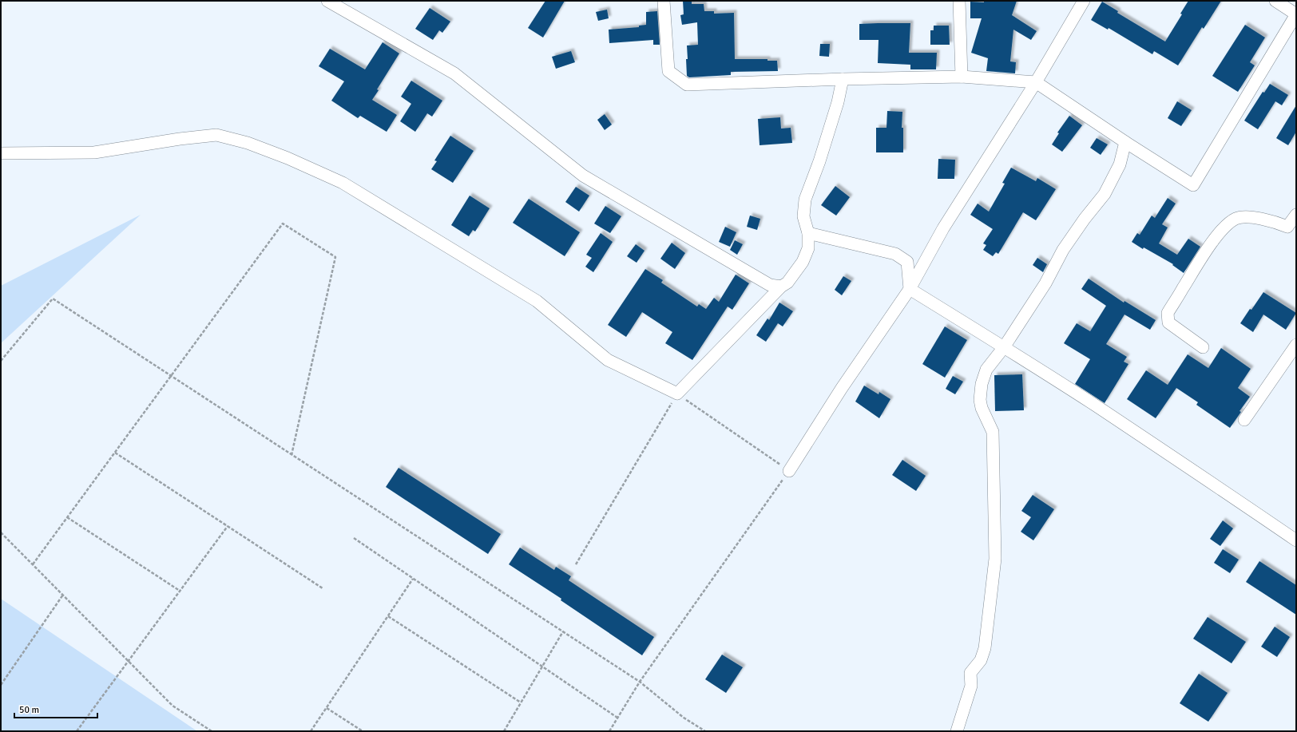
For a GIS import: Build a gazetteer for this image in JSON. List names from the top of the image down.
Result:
{
  "scale_bar": "50 m"
}
